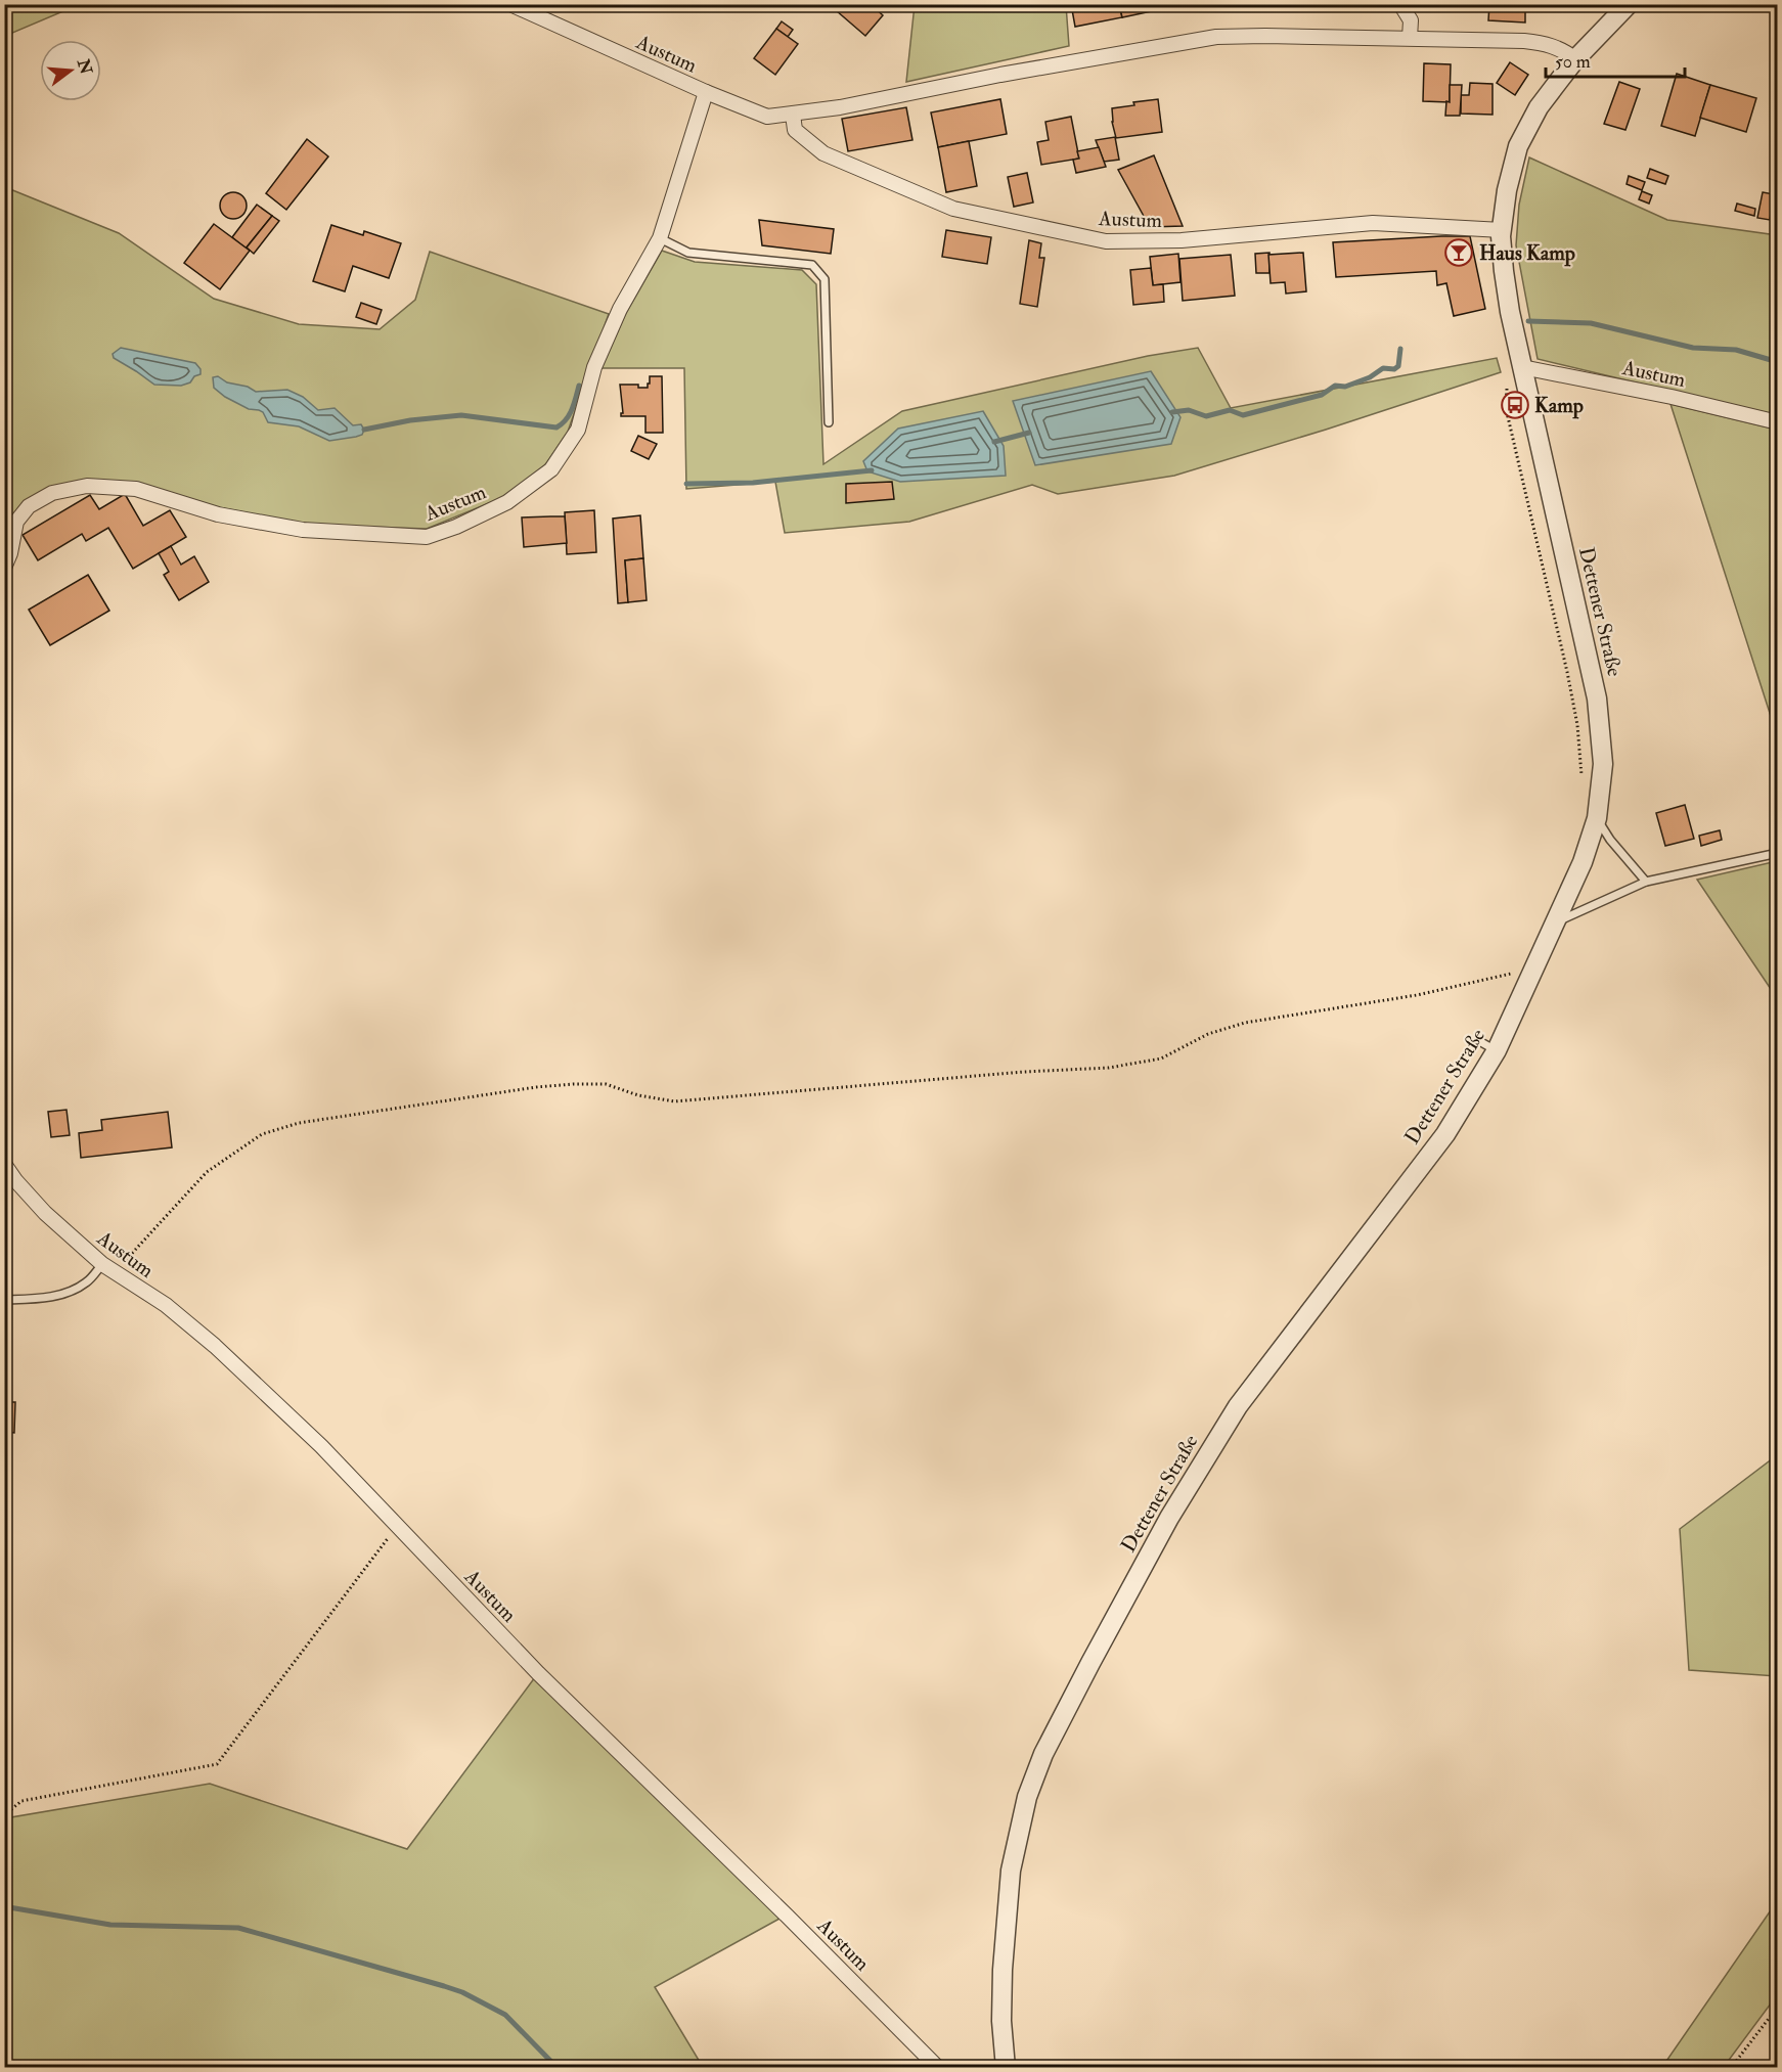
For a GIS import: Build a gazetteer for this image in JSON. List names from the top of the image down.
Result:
{
  "streets": {
    "street": ["Austum", "Dettener Straße"]
  },
  "crossings": [
    ["Austum", "Dettener Straße"]
  ],
  "places": {
    "bar": ["Haus Kamp"],
    "bus stop": ["Kamp"]
  },
  "scale_bar": "50 m",
  "north": "right"
}
